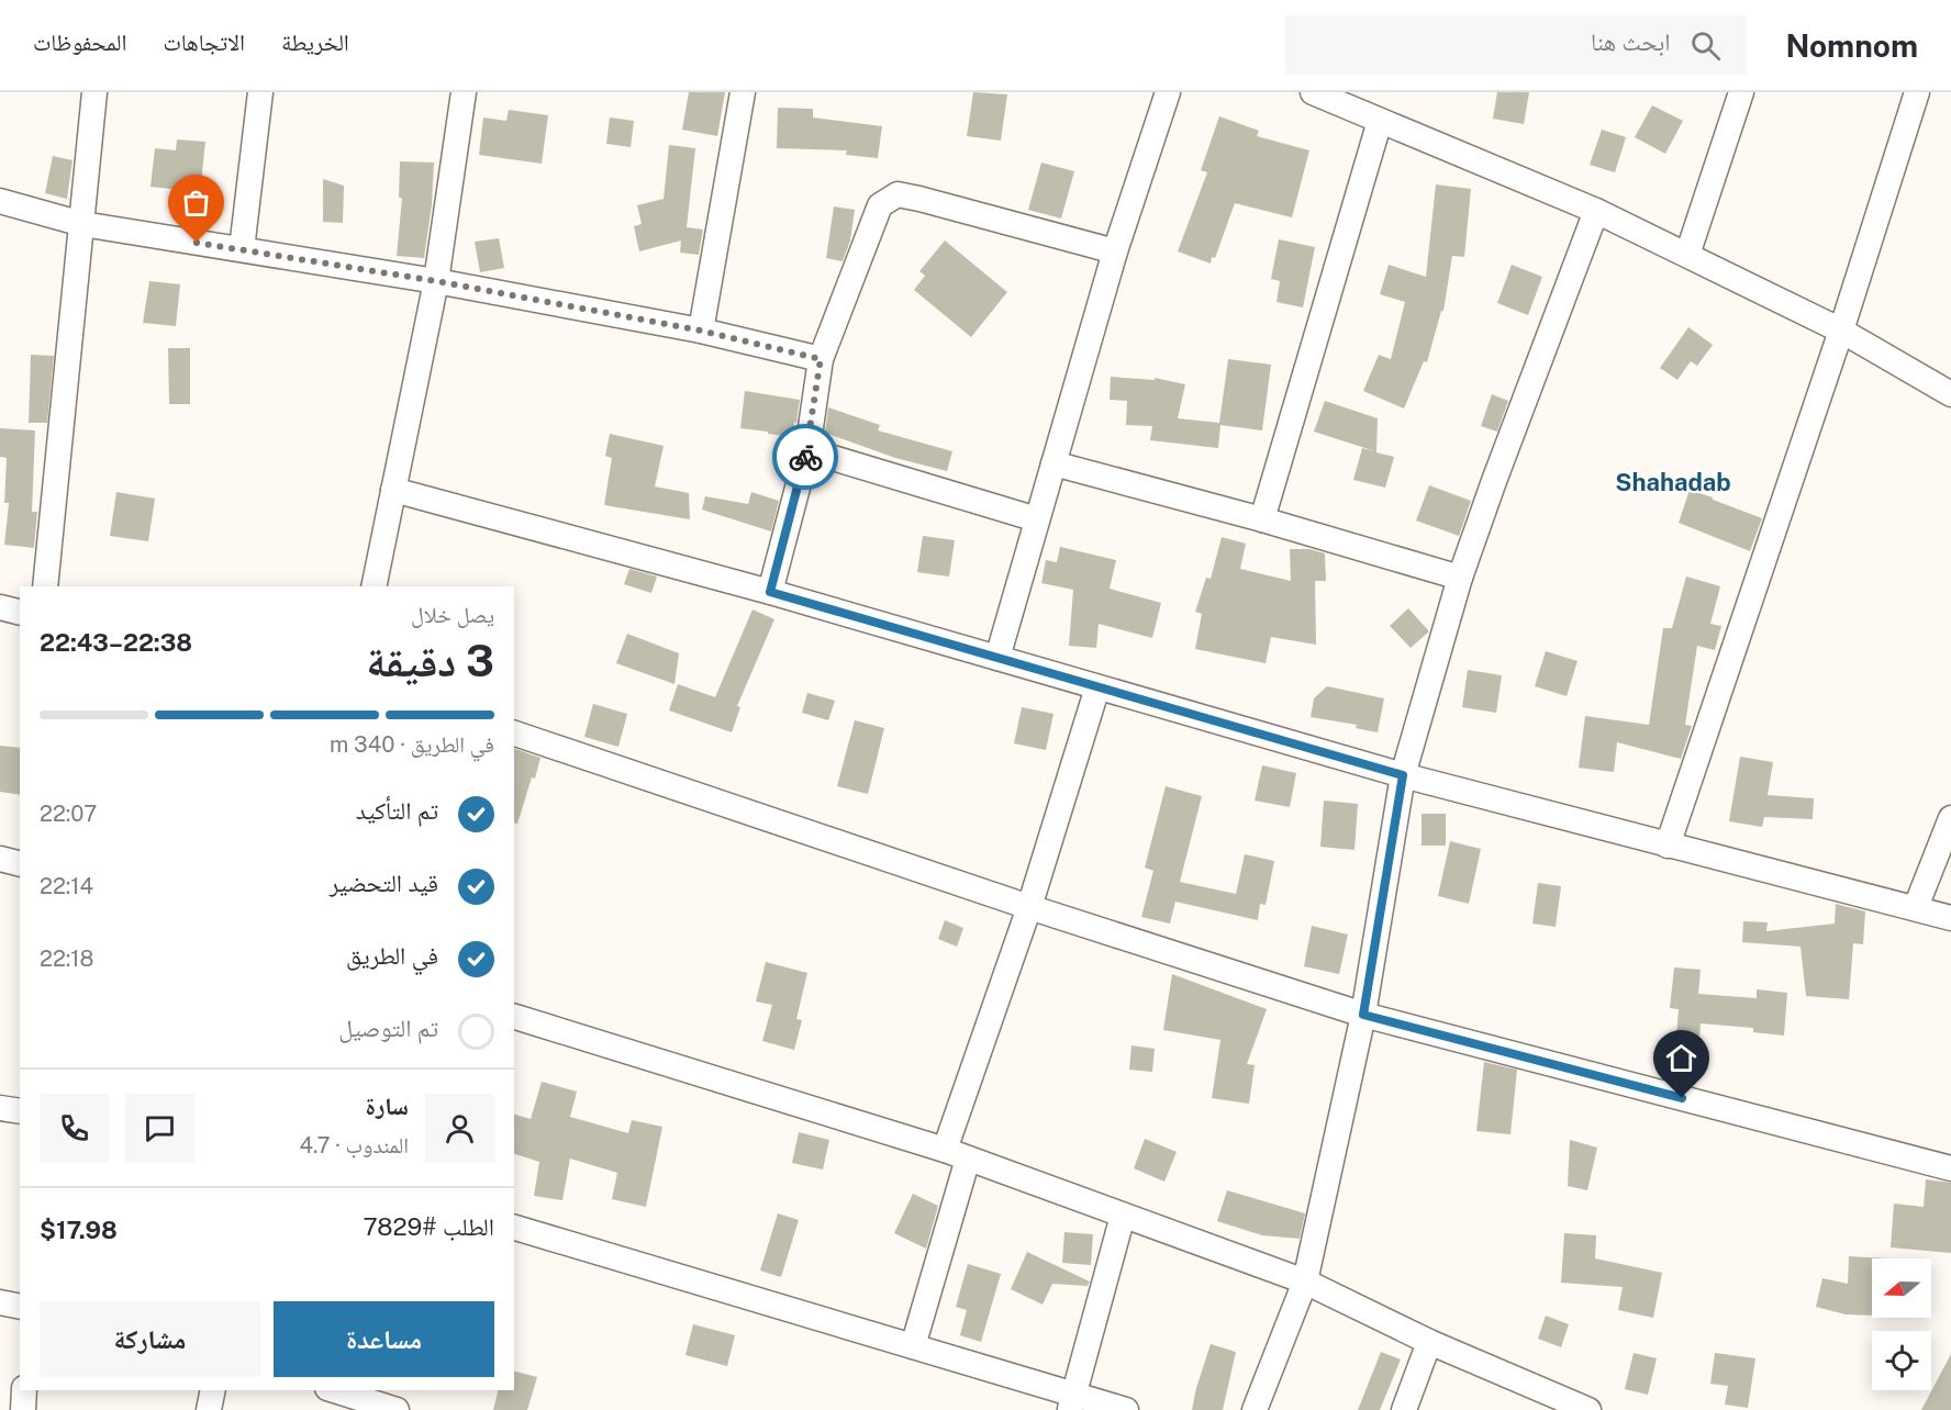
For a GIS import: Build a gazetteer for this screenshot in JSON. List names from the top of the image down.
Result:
{
  "districts": ["Shahadab"],
  "north": "left",
  "page": {
    "header": "Nomnom",
    "search": "ابحث هنا",
    "nav": ["الخريطة", "الاتجاهات", "المحفوظات"],
    "heading": ["3 دقيقة", "يصل خلال", "22:38–22:43"],
    "panel": [
      "سارة",
      "المندوب · 4.7",
      "الطلب #7829",
      "$17.98"
    ],
    "bar": "في الطريق · 340 m",
    "list": [
      ["تم التأكيد", "22:07"],
      ["قيد التحضير", "22:14"],
      ["في الطريق", "22:18"],
      "تم التوصيل"
    ],
    "buttons": ["مساعدة", "مشاركة"]
  }
}
